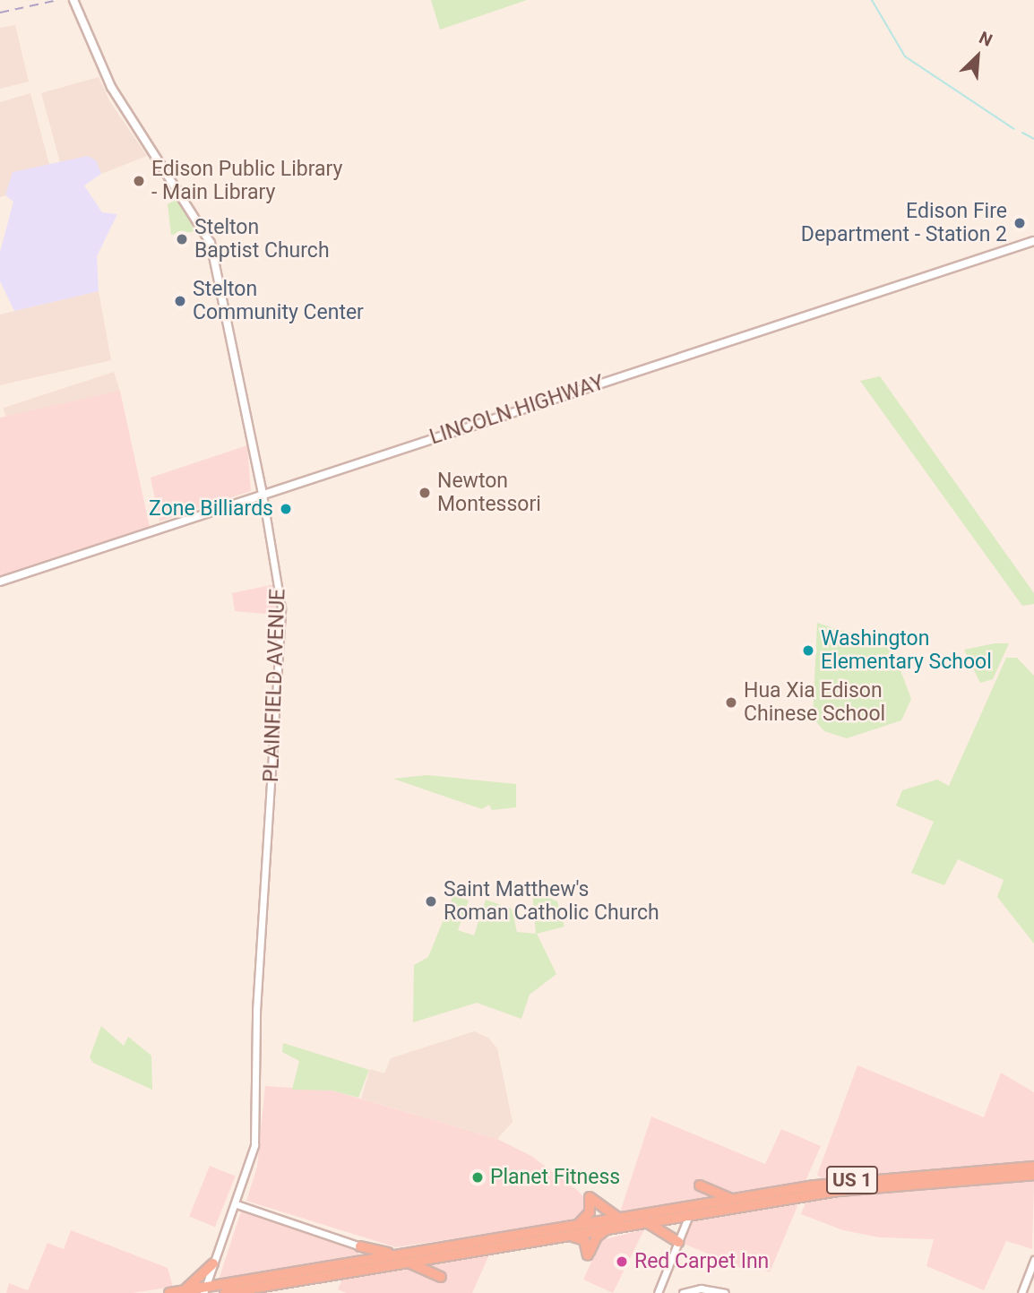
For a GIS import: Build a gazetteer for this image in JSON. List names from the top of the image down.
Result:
{
  "streets": {
    "highway": ["US 1"],
    "main road": ["LINCOLN HIGHWAY", "PLAINFIELD AVENUE"]
  },
  "crossings": [
    ["LINCOLN HIGHWAY", "PLAINFIELD AVENUE"],
    ["PLAINFIELD AVENUE", "US 1"]
  ],
  "places": [
    "Edison Public Library - Main Library",
    "Edison Fire Department - Station 2",
    "Stelton Baptist Church",
    "Stelton Community Center",
    "Newton Montessori",
    "Zone Billiards",
    "Washington Elementary School",
    "Hua Xia Edison Chinese School",
    "Saint Matthew's Roman Catholic Church",
    "Planet Fitness",
    "Red Carpet Inn"
  ],
  "north": "top right"
}
